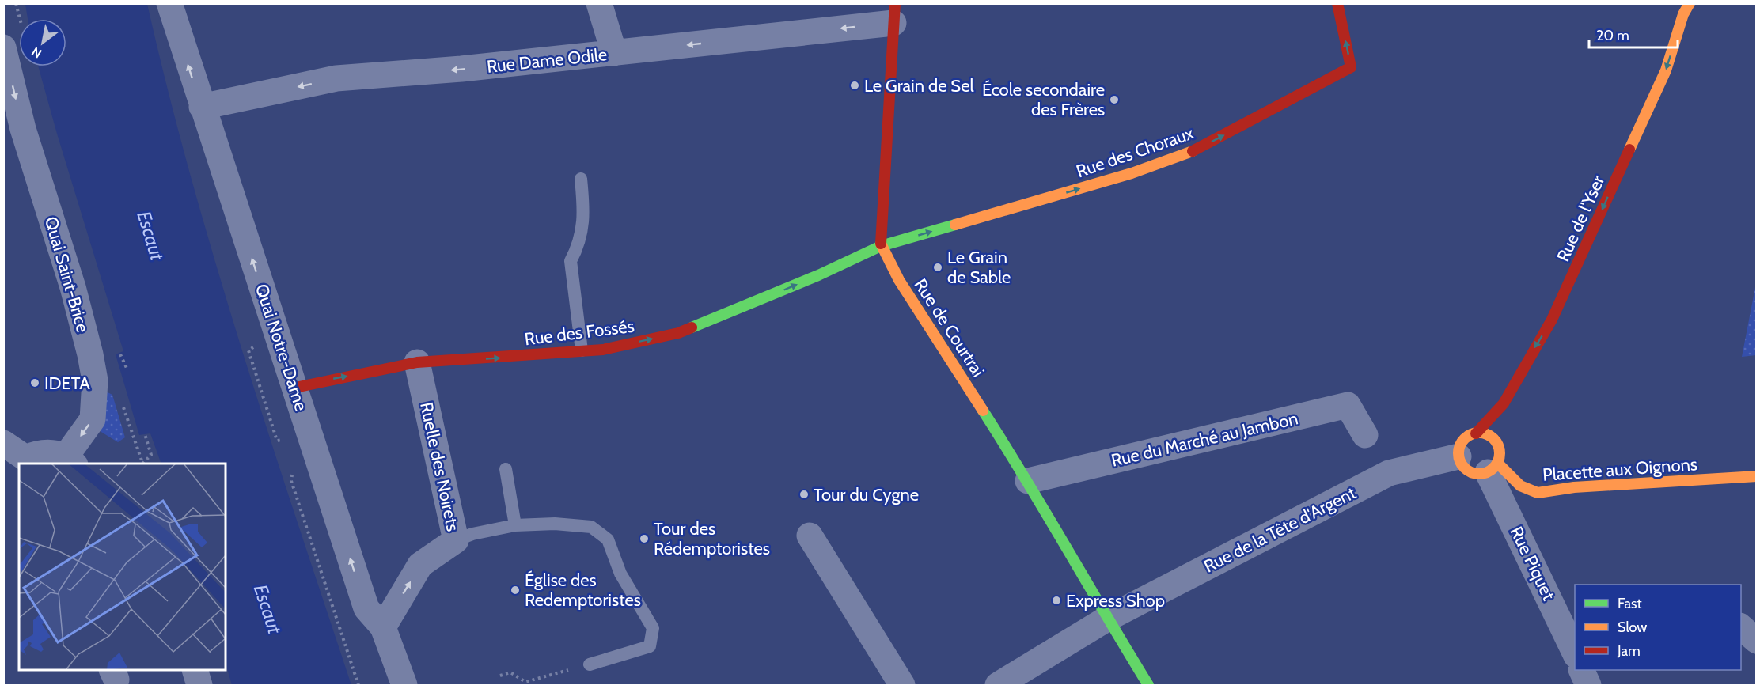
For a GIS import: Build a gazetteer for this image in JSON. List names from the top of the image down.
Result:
{
  "streets": {
    "street": [
      "Rue Dame Odile",
      "Rue des Choraux",
      "Rue de l'Yser",
      "Quai Saint-Brice",
      "Rue de Courtrai",
      "Rue des Fossés",
      "Quai Notre-Dame",
      "Rue du Marché au Jambon",
      "Ruelle des Noirets",
      "Placette aux Oignons",
      "Rue de la Tête d'Argent",
      "Rue Piquet"
    ]
  },
  "crossings": [
    ["Rue Dame Odile", "Quai Notre-Dame"],
    ["Rue des Choraux", "Rue de Courtrai"],
    ["Rue des Choraux", "Rue des Fossés"],
    ["Rue de l'Yser", "Placette aux Oignons"],
    ["Rue de l'Yser", "Rue de la Tête d'Argent"],
    ["Rue de l'Yser", "Rue Piquet"],
    ["Rue de Courtrai", "Rue des Fossés"],
    ["Rue de Courtrai", "Rue du Marché au Jambon"],
    ["Rue de Courtrai", "Rue de la Tête d'Argent"],
    ["Rue des Fossés", "Quai Notre-Dame"],
    ["Rue des Fossés", "Ruelle des Noirets"],
    ["Quai Notre-Dame", "Ruelle des Noirets"],
    ["Placette aux Oignons", "Rue de la Tête d'Argent"],
    ["Placette aux Oignons", "Rue Piquet"],
    ["Rue de la Tête d'Argent", "Rue Piquet"]
  ],
  "one_way": [
    "Rue Dame Odile",
    "Rue des Choraux",
    "Rue de l'Yser",
    "Quai Saint-Brice",
    "Rue des Fossés",
    "Quai Notre-Dame",
    "Ruelle des Noirets"
  ],
  "water": ["Escaut"],
  "places": [
    "Le Grain de Sel",
    "École secondaire des Frères",
    "Le Grain de Sable",
    "IDETA",
    "Tour du Cygne",
    "Tour des Rédemptoristes",
    "Église des Redemptoristes",
    "Express Shop"
  ],
  "legend": ["Fast", "Slow", "Jam"],
  "scale_bar": "20 m",
  "north": "bottom left"
}
